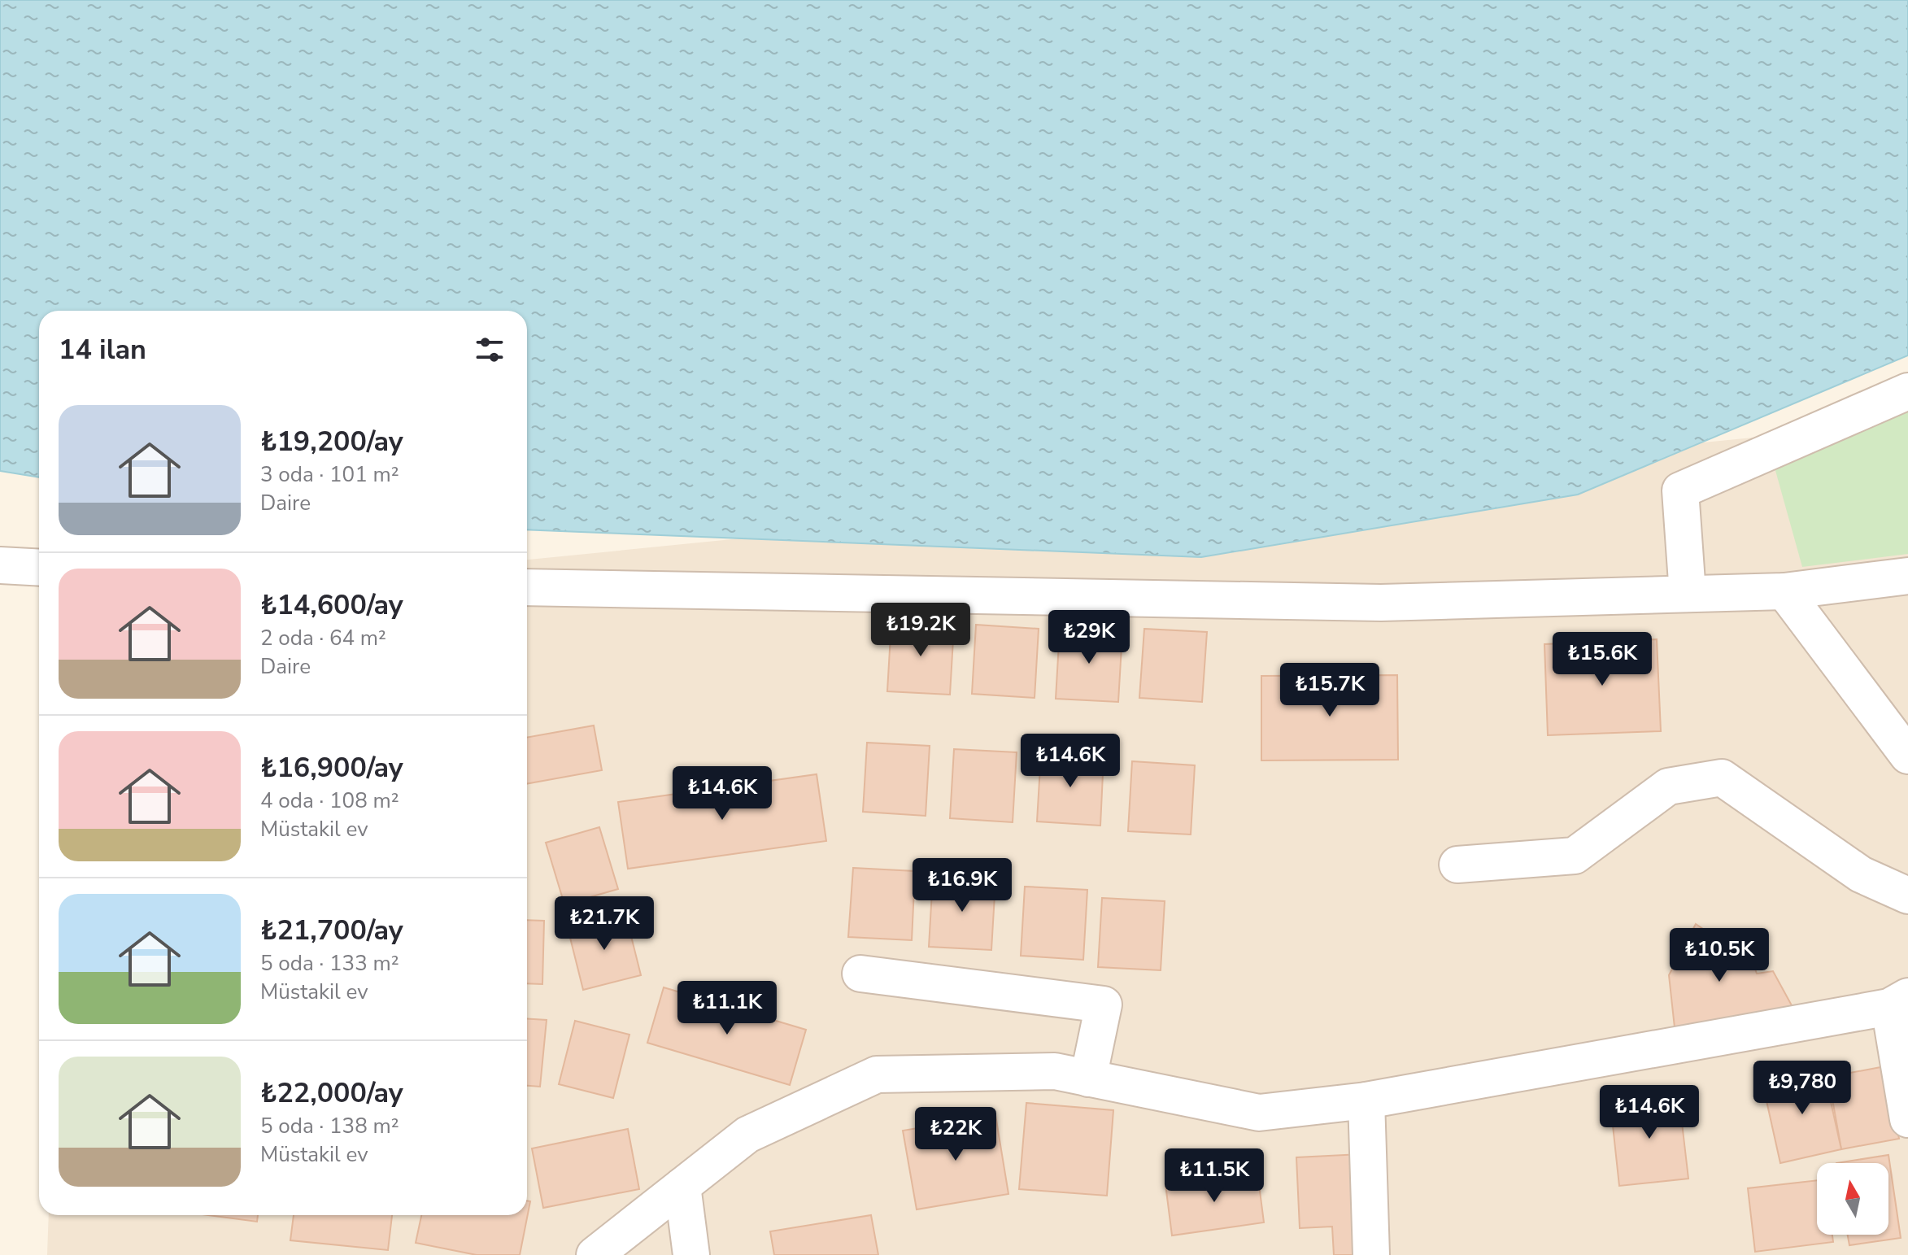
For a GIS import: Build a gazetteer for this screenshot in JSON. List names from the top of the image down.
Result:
{
  "north": "top",
  "page": {
    "heading": "14 ilan",
    "list": [
      {
        "name": "₺19,200/ay",
        "note": "3 oda · 101 m² · Daire"
      },
      {
        "name": "₺14,600/ay",
        "note": "2 oda · 64 m² · Daire"
      },
      {
        "name": "₺16,900/ay",
        "note": "4 oda · 108 m² · Müstakil ev"
      },
      {
        "name": "₺21,700/ay",
        "note": "5 oda · 133 m² · Müstakil ev"
      },
      {
        "name": "₺22,000/ay",
        "note": "5 oda · 138 m² · Müstakil ev"
      }
    ],
    "price": [
      "₺19.2K",
      "₺29K",
      "₺15.6K",
      "₺15.7K",
      "₺14.6K",
      "₺14.6K",
      "₺16.9K",
      "₺21.7K",
      "₺10.5K",
      "₺11.1K",
      "₺9,780",
      "₺14.6K",
      "₺22K",
      "₺11.5K"
    ]
  }
}
